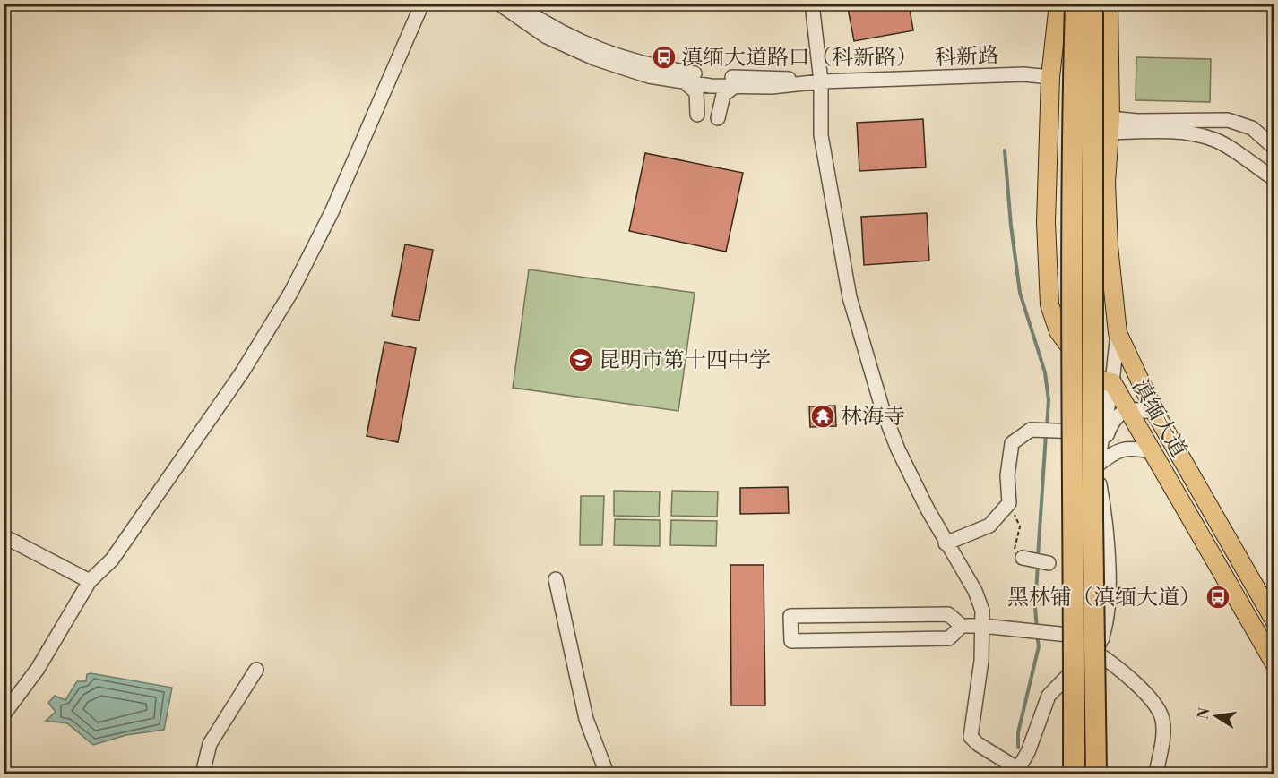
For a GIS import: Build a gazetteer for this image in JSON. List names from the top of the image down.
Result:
{
  "streets": {
    "main road": ["滇缅大道"],
    "street": ["科新路"]
  },
  "places": {
    "bus stop": ["滇缅大道路口（科新路）", "黑林铺（滇缅大道）"],
    "school or university": ["昆明市第十四中学"],
    "temple": ["林海寺"]
  },
  "north": "left"
}
